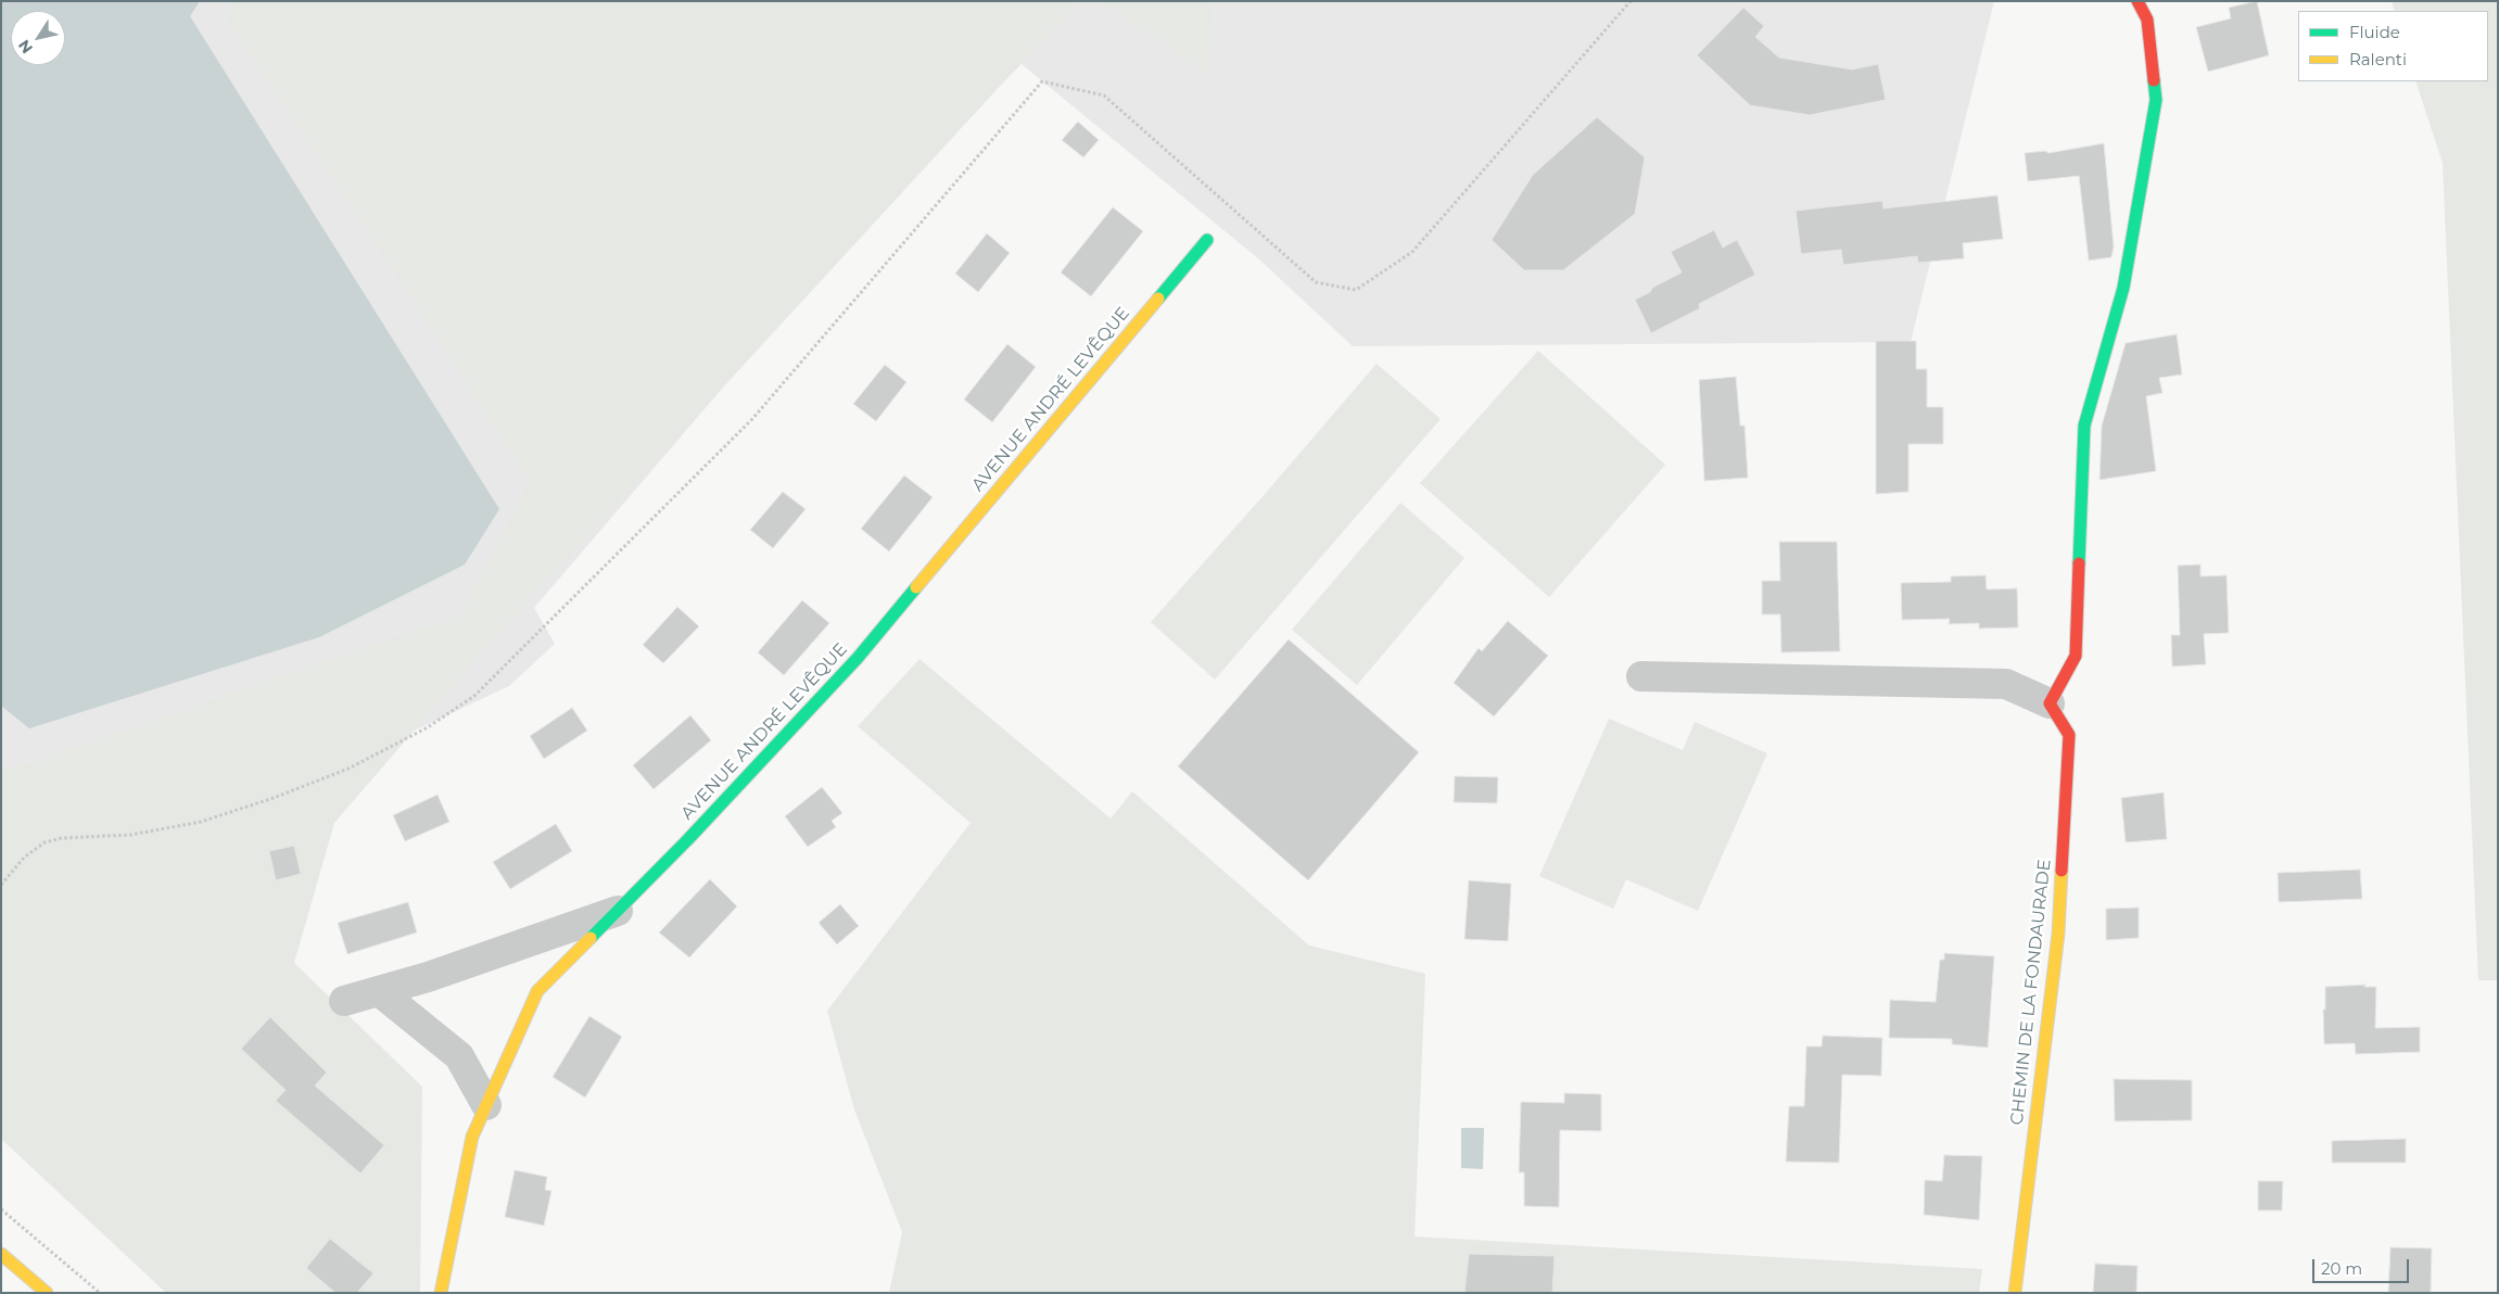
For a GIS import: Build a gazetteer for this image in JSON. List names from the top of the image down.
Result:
{
  "streets": {
    "street": ["AVENUE ANDRÉ LEVÊQUE", "CHEMIN DE LA FONDAURADE"]
  },
  "legend": ["Fluide", "Ralenti"],
  "scale_bar": "20 m",
  "north": "bottom left"
}
